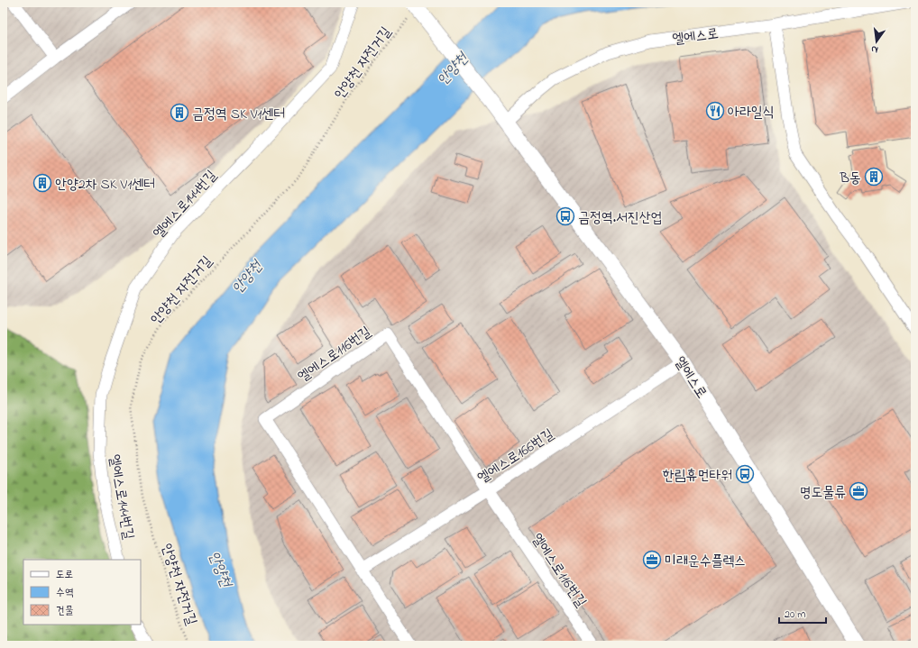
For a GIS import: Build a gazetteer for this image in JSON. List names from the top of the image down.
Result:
{
  "streets": {
    "street": [
      "엘에스로",
      "엘에스로144번길",
      "엘에스로116번길",
      "엘에스로166번길"
    ],
    "path": ["안양천 자전거길"]
  },
  "crossings": [
    ["엘에스로", "안양천 자전거길"],
    ["엘에스로", "엘에스로166번길"],
    ["엘에스로116번길", "엘에스로166번길"]
  ],
  "water": ["안양천"],
  "places": {
    "restaurant": ["아라일식"],
    "building": ["금정역 SK V1센터", "B동", "안양2차 SK V1센터"],
    "bus stop": ["금정역.서진산업", "한림휴먼타워"],
    "office": ["명도물류", "미래운수플렉스"]
  },
  "legend": ["도로", "수역", "건물"],
  "scale_bar": "20 m",
  "north": "bottom"
}
